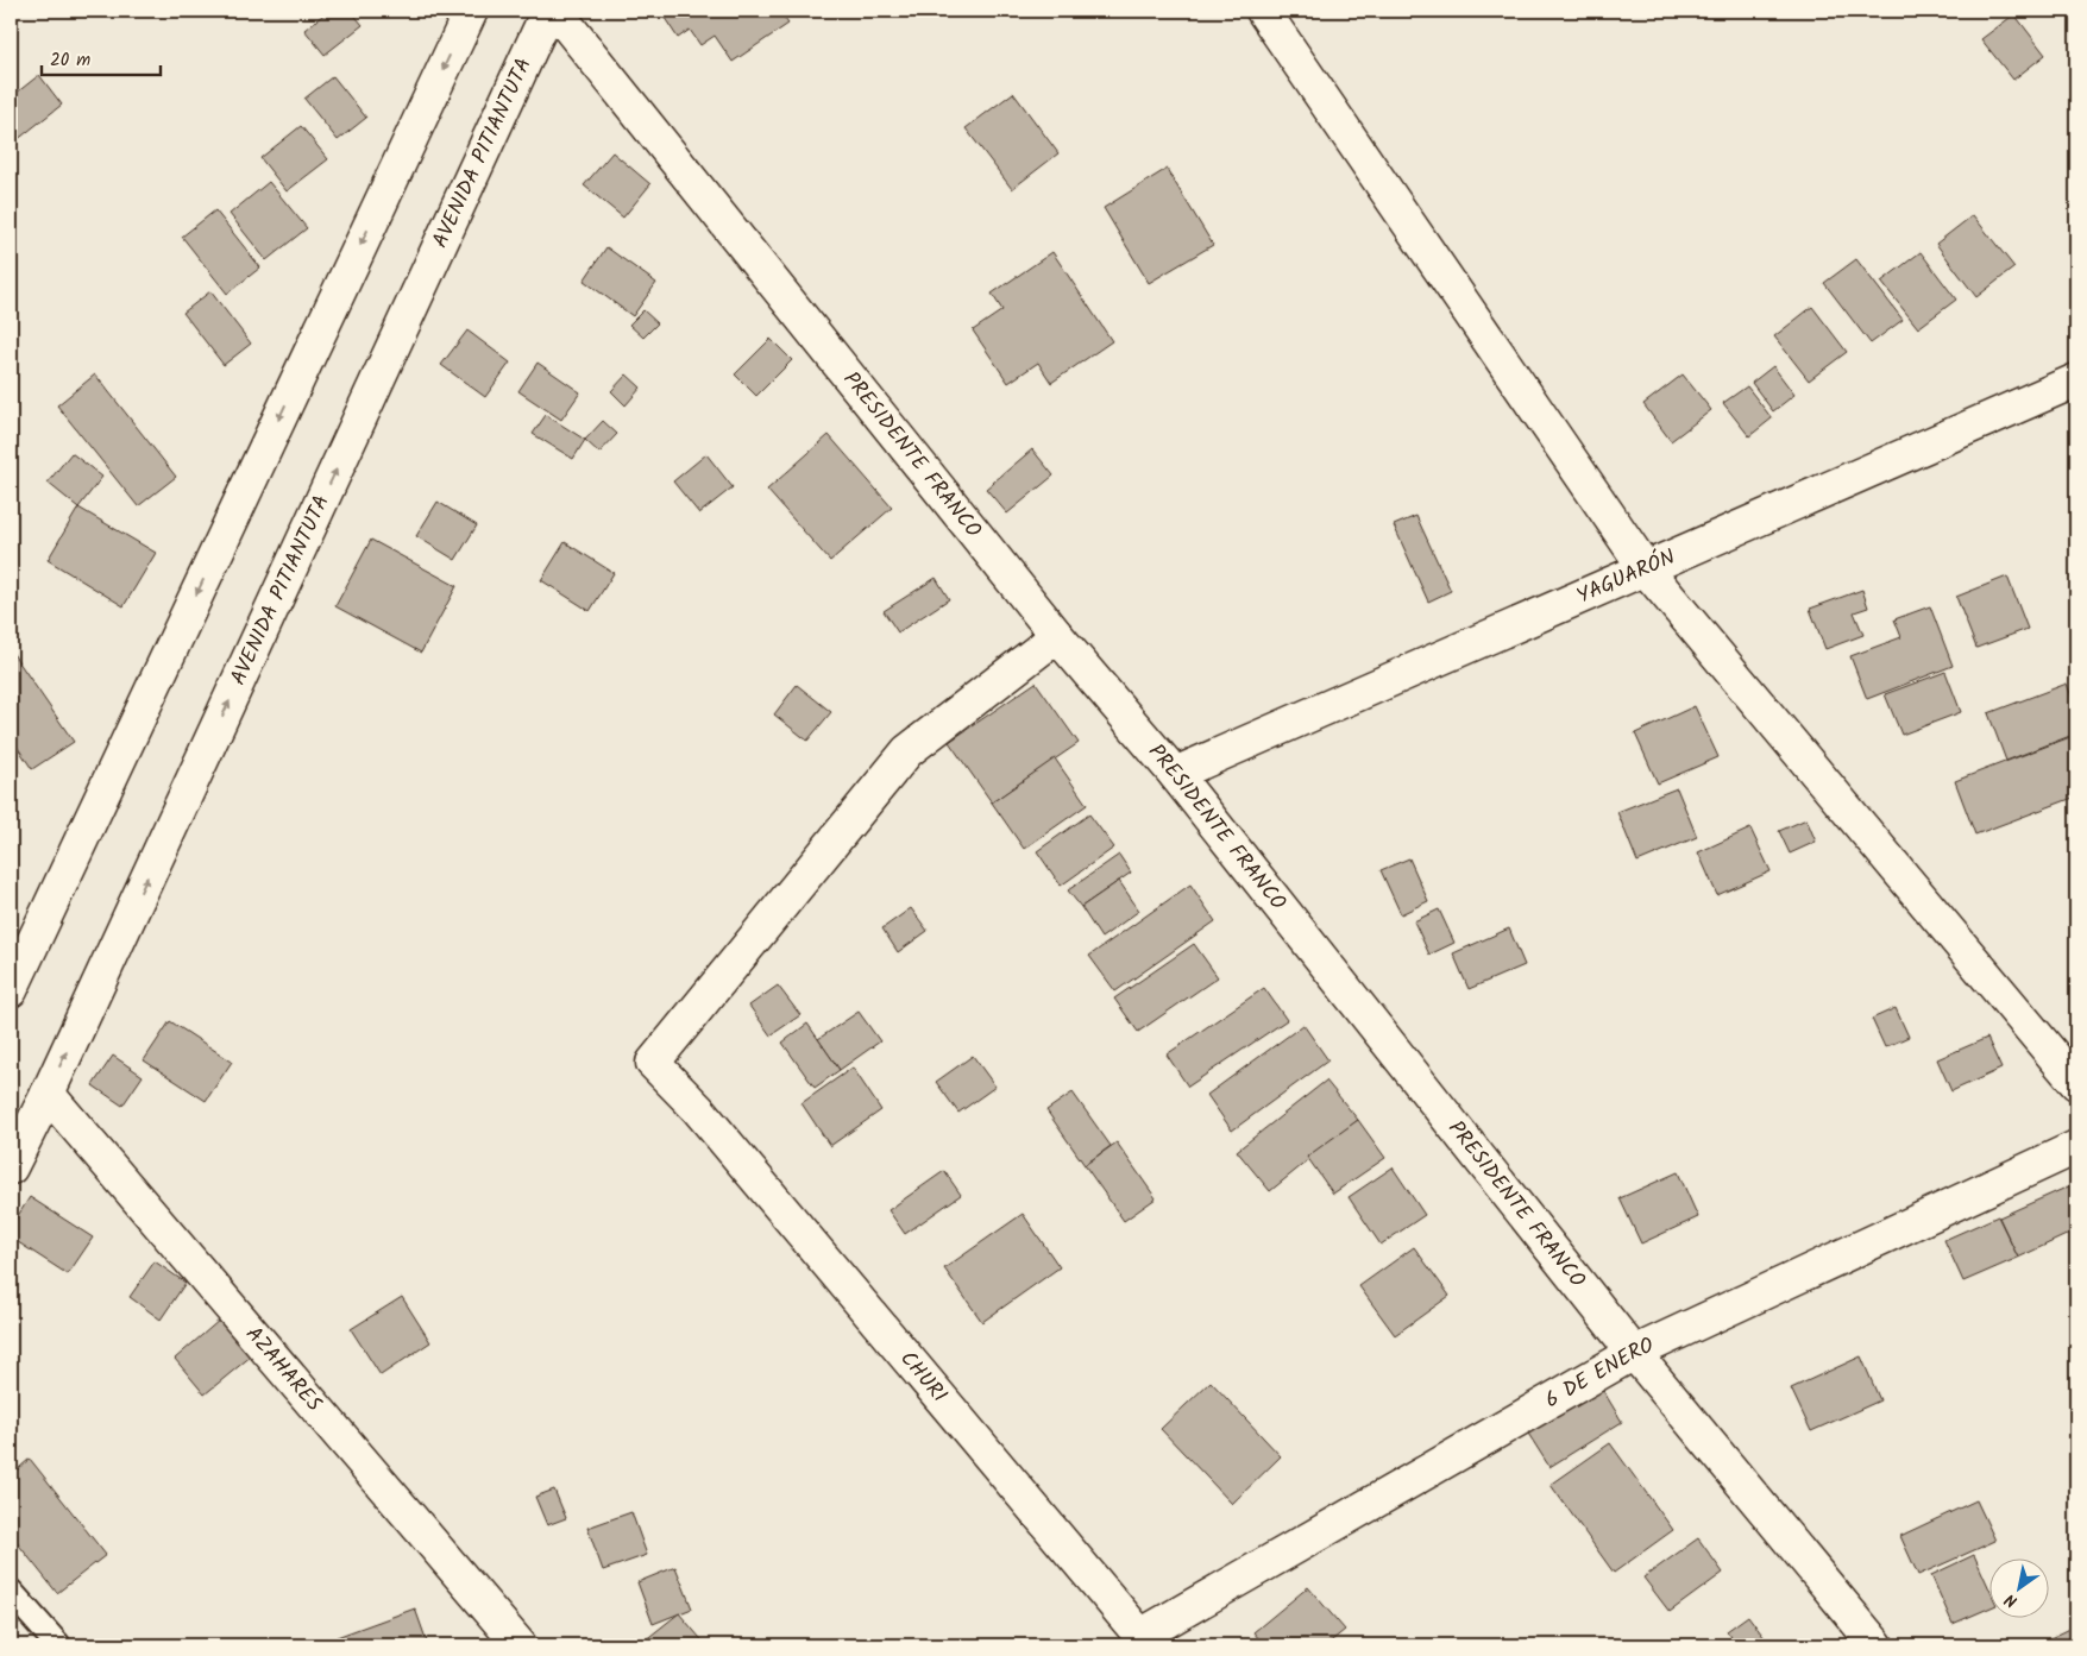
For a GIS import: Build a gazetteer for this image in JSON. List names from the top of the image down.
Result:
{
  "streets": {
    "street": [
      "AVENIDA PITIANTUTA",
      "PRESIDENTE FRANCO",
      "YAGUARÓN",
      "AZAHARES",
      "6 DE ENERO",
      "CHURI"
    ]
  },
  "crossings": [
    ["AVENIDA PITIANTUTA", "AZAHARES"],
    ["PRESIDENTE FRANCO", "YAGUARÓN"],
    ["PRESIDENTE FRANCO", "6 DE ENERO"],
    ["PRESIDENTE FRANCO", "CHURI"],
    ["6 DE ENERO", "CHURI"]
  ],
  "scale_bar": "20 m",
  "north": "bottom left"
}
